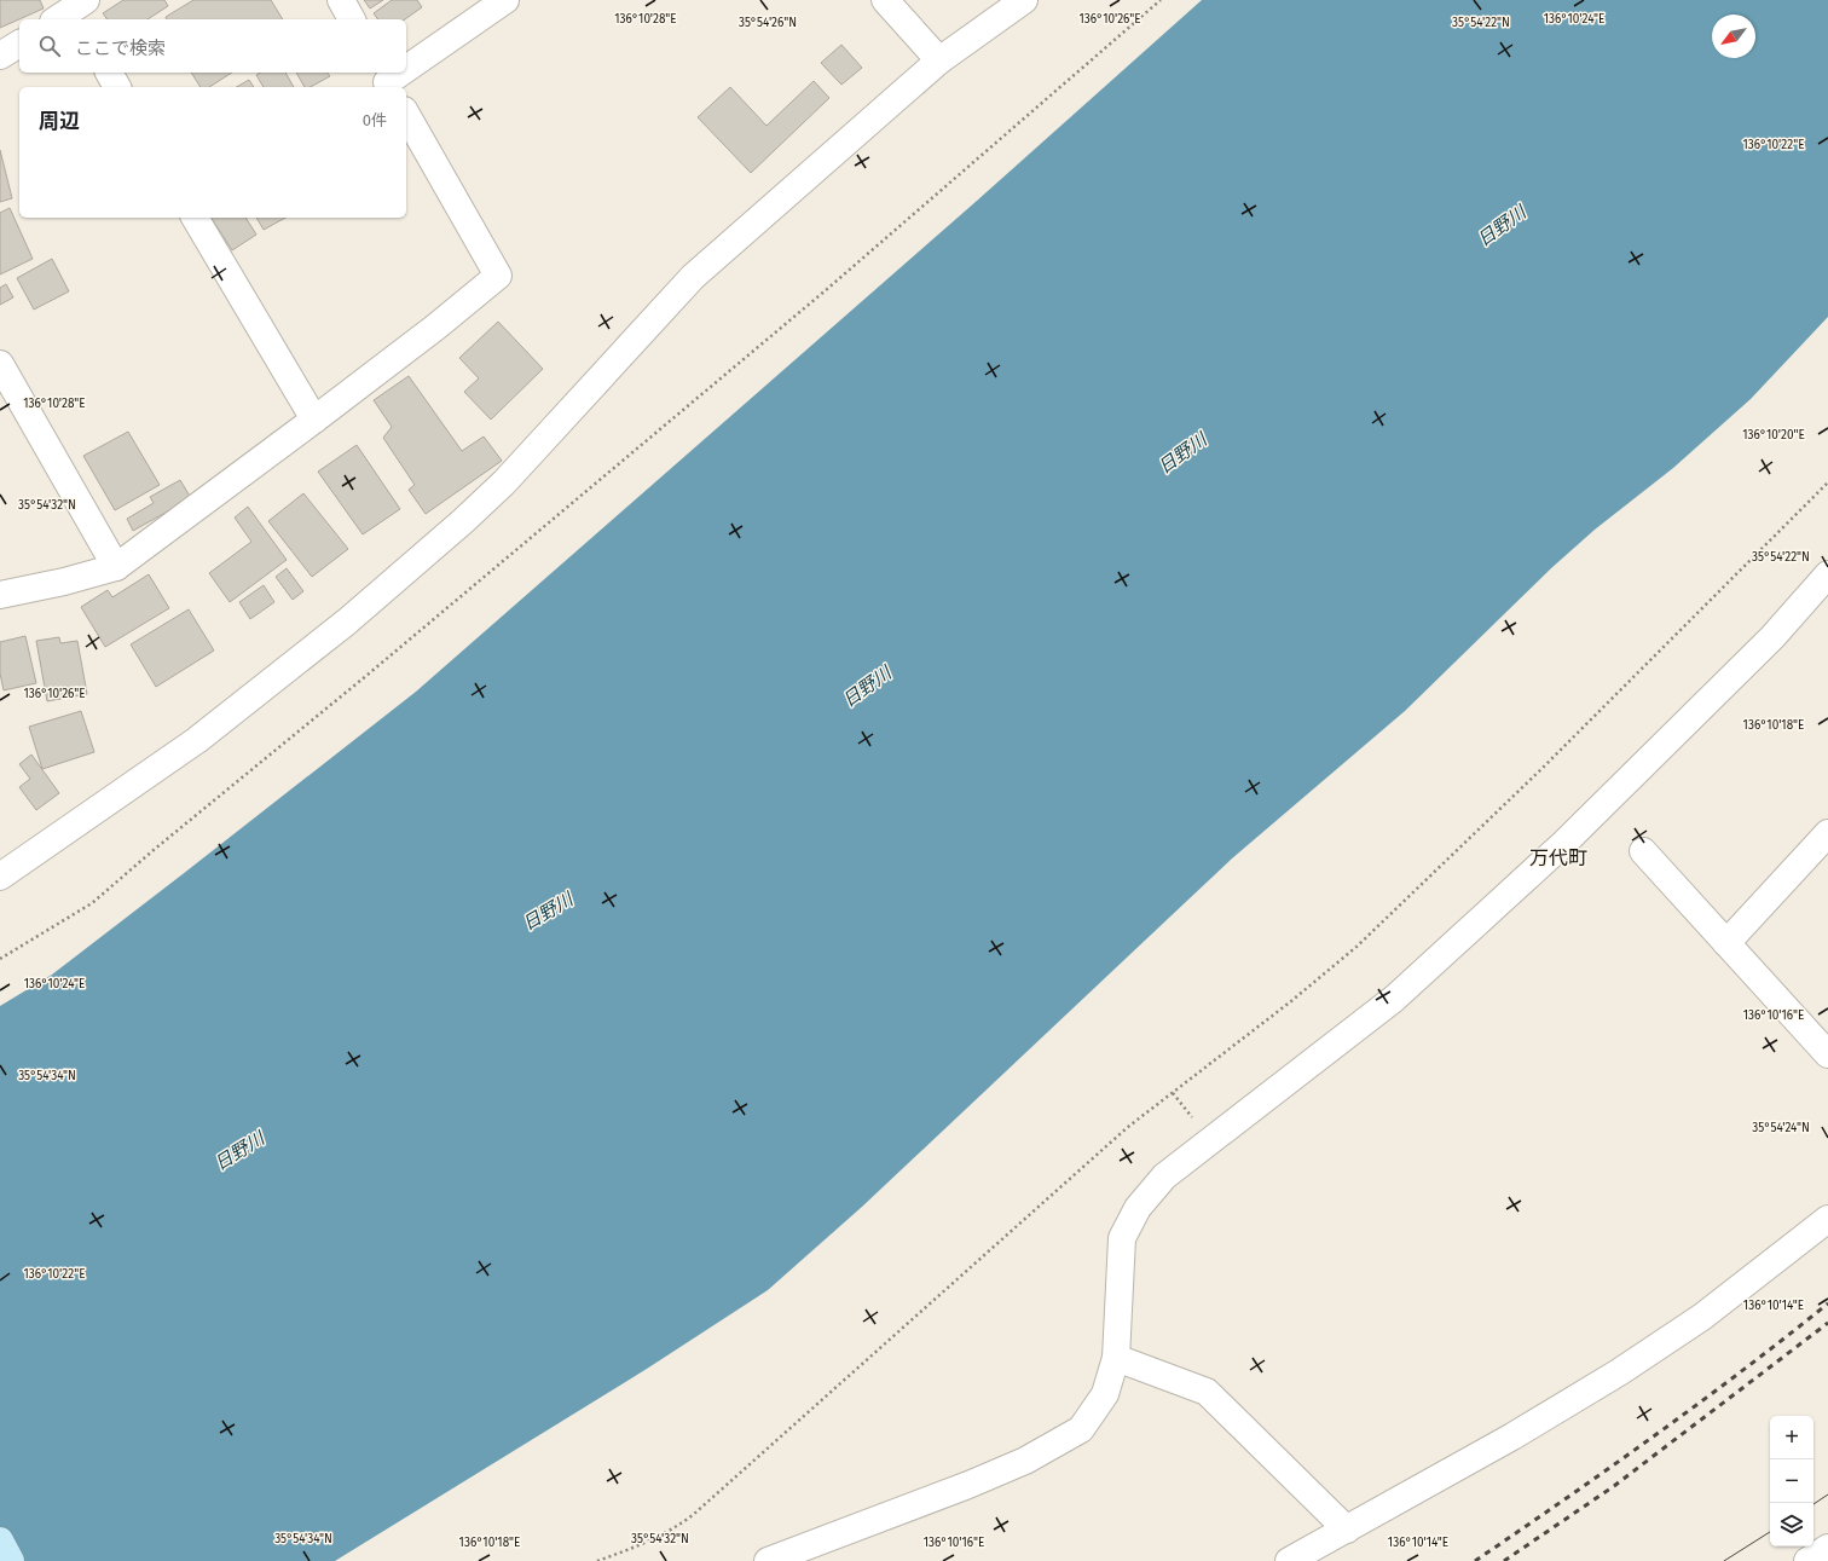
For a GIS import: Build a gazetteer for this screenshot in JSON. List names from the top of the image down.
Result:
{
  "districts": ["万代町"],
  "water": ["日野川"],
  "north": "bottom left",
  "page": {
    "search": "ここで検索",
    "heading": ["周辺", "0件"],
    "map_buttons": ["+", "−"]
  },
  "coordinates": [
    "136°10'24\"E",
    "136°10'28\"E",
    "136°10'26\"E",
    "35°54'26\"N",
    "35°54'22\"N",
    "136°10'22\"E",
    "136°10'20\"E",
    "35°54'32\"N",
    "136°10'18\"E",
    "136°10'16\"E",
    "35°54'34\"N",
    "35°54'24\"N",
    "136°10'14\"E"
  ]
}
